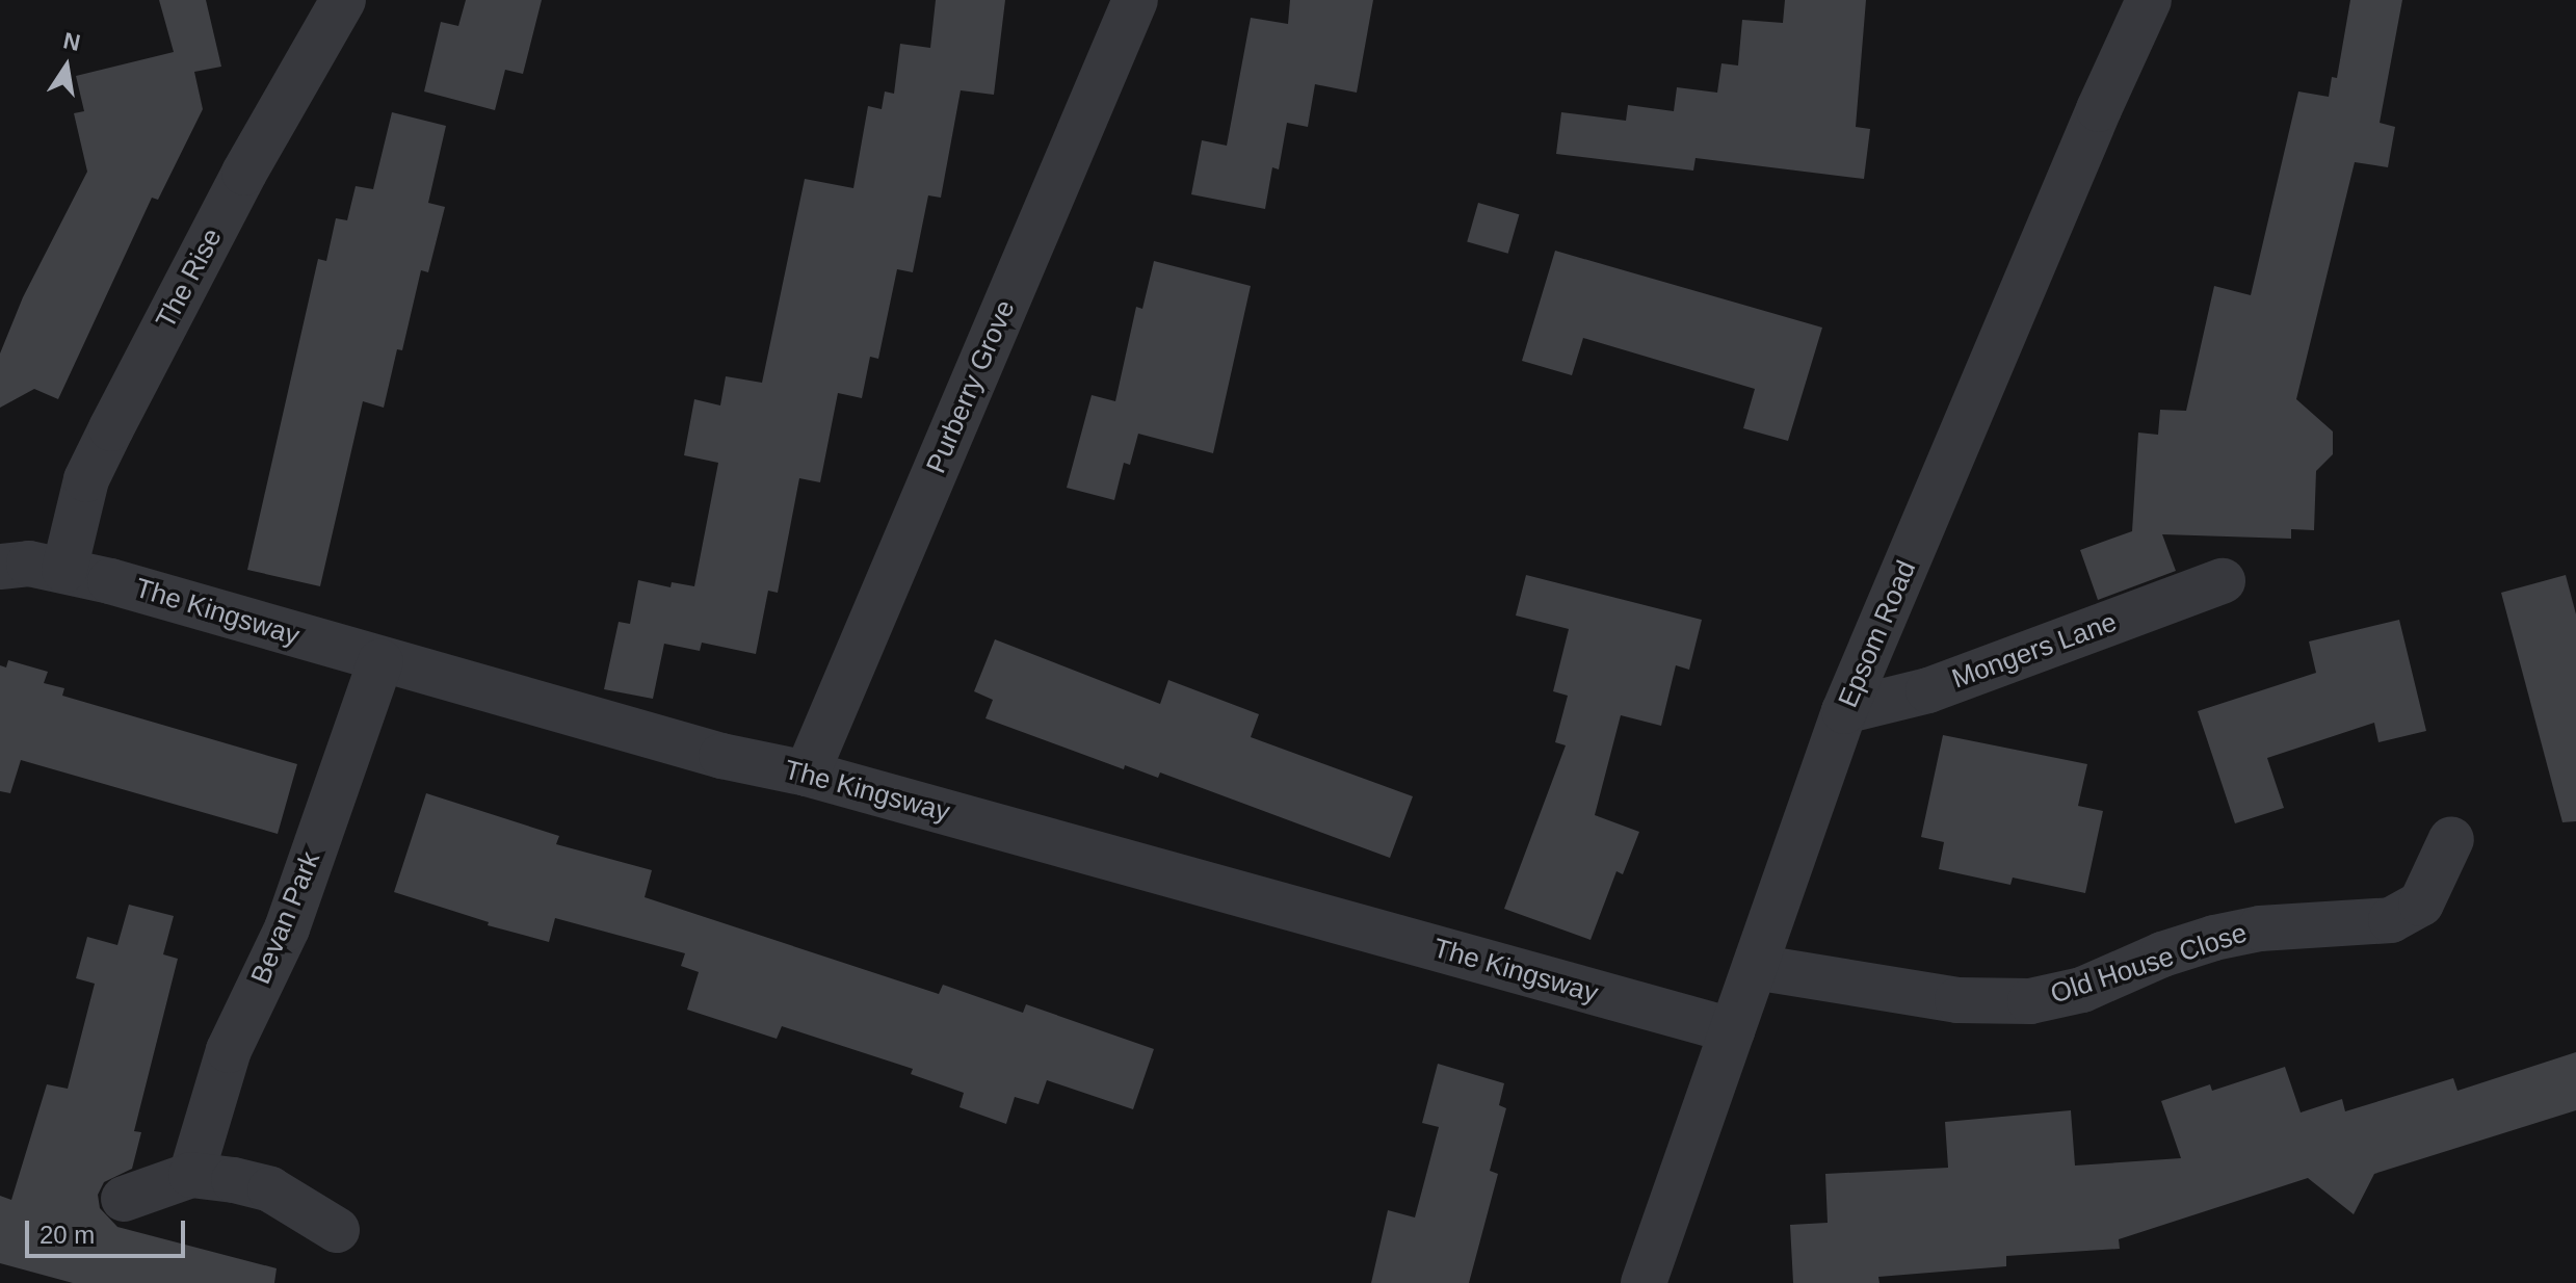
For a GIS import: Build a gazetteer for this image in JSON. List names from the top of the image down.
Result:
{
  "streets": {
    "street": [
      "The Rise",
      "Purberry Grove",
      "The Kingsway",
      "Epsom Road",
      "Mongers Lane",
      "Bevan Park",
      "Old House Close"
    ]
  },
  "crossings": [
    ["The Rise", "The Kingsway"],
    ["Purberry Grove", "The Kingsway"],
    ["The Kingsway", "Epsom Road"],
    ["The Kingsway", "Bevan Park"],
    ["Epsom Road", "Mongers Lane"],
    ["Epsom Road", "Old House Close"]
  ],
  "scale_bar": "20 m",
  "north": "top"
}
